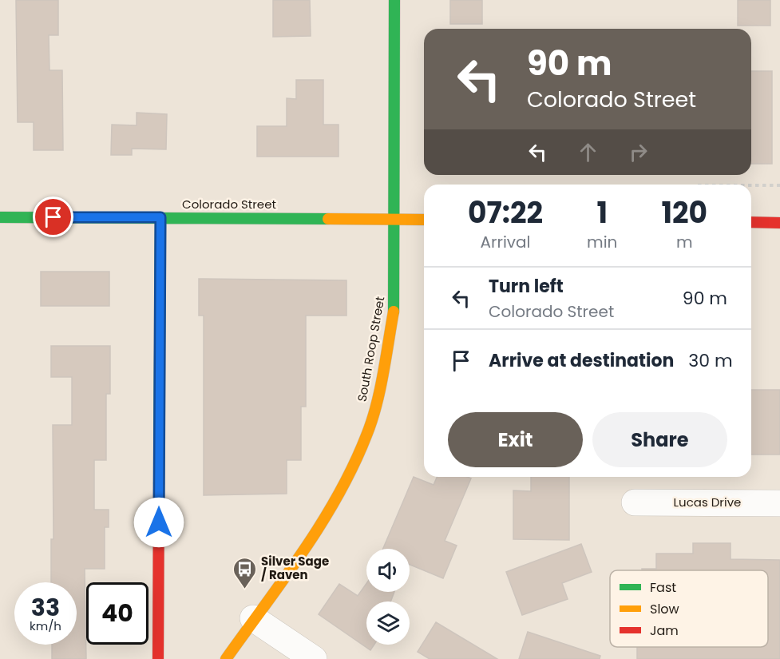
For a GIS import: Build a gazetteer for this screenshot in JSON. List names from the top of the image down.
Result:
{
  "streets": {
    "street": ["Colorado Street", "South Roop Street", "Lucas Drive"]
  },
  "crossings": [
    ["Colorado Street", "South Roop Street"]
  ],
  "places": {
    "bus stop": ["Silver Sage / Raven"]
  },
  "legend": ["Fast", "Slow", "Jam"],
  "page": {
    "turn": ["90 m", "Colorado Street"],
    "eta": [
      "07:22",
      "Arrival",
      "1",
      "min",
      "120",
      "m"
    ],
    "list": [
      {
        "name": "Turn left",
        "note": "Colorado Street",
        "value": "90 m"
      },
      {
        "name": "Arrive at destination",
        "value": "30 m"
      }
    ],
    "buttons": ["Exit", "Share"],
    "speed": "33 km/h",
    "limit": "40"
  }
}
